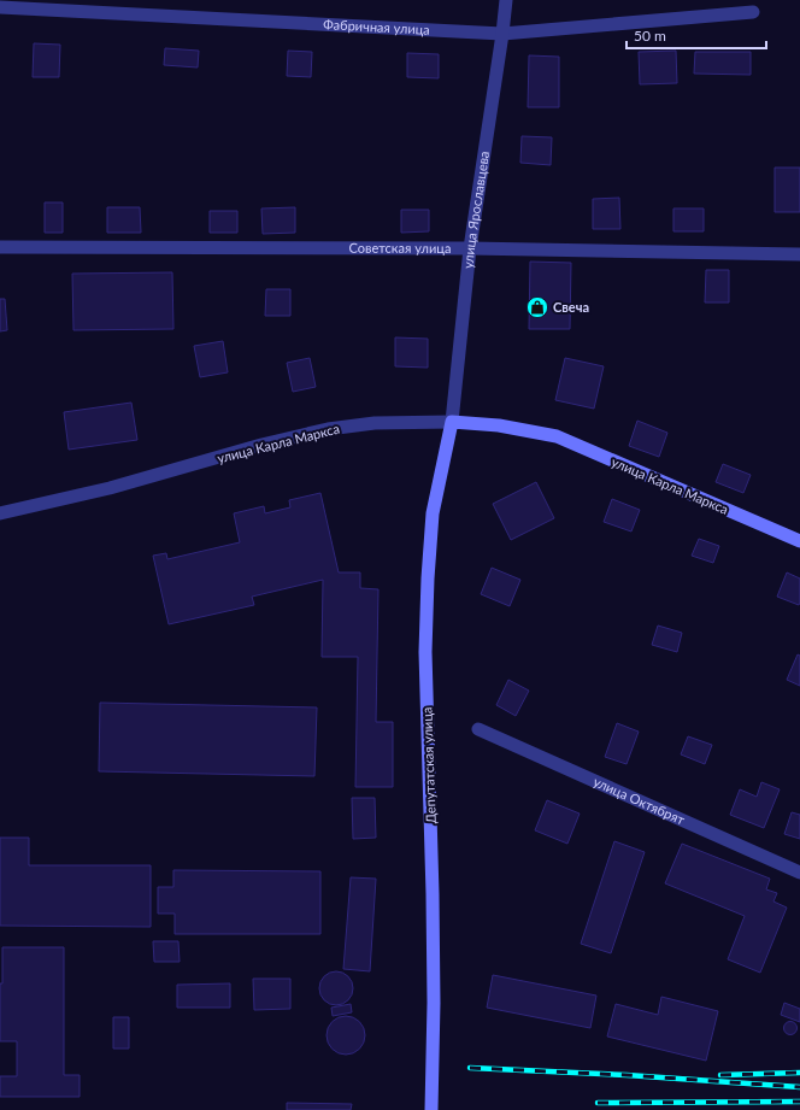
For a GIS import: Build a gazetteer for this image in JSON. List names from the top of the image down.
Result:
{
  "streets": {
    "main road": ["улица Карла Маркса", "Депутатская улица"],
    "street": [
      "Фабричная улица",
      "улица Ярославцева",
      "Советская улица",
      "улица Октябрят"
    ]
  },
  "crossings": [
    ["Фабричная улица", "улица Ярославцева"],
    ["улица Ярославцева", "Советская улица"],
    ["улица Ярославцева", "улица Карла Маркса"],
    ["улица Ярославцева", "Депутатская улица"],
    ["улица Карла Маркса", "Депутатская улица"]
  ],
  "places": {
    "shop": ["Свеча"]
  },
  "scale_bar": "50 m"
}
